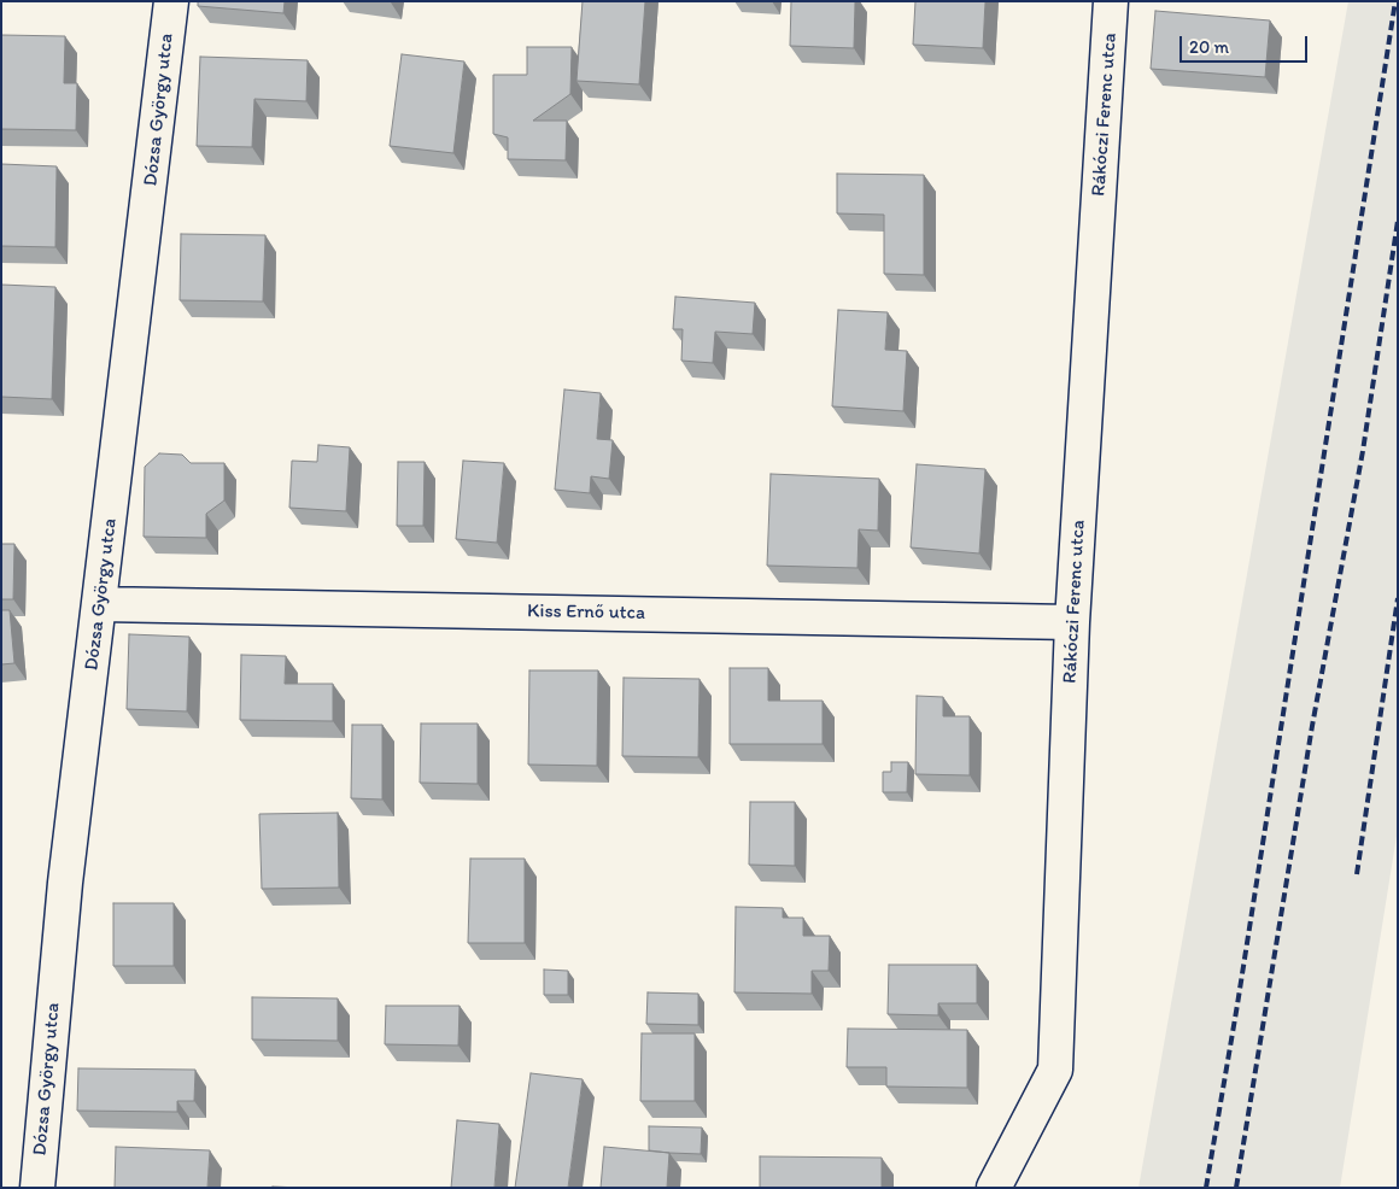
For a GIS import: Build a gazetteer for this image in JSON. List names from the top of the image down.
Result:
{
  "streets": {
    "street": ["Dózsa György utca", "Rákóczi Ferenc utca", "Kiss Ernő utca"]
  },
  "crossings": [
    ["Dózsa György utca", "Kiss Ernő utca"],
    ["Rákóczi Ferenc utca", "Kiss Ernő utca"]
  ],
  "scale_bar": "20 m"
}
